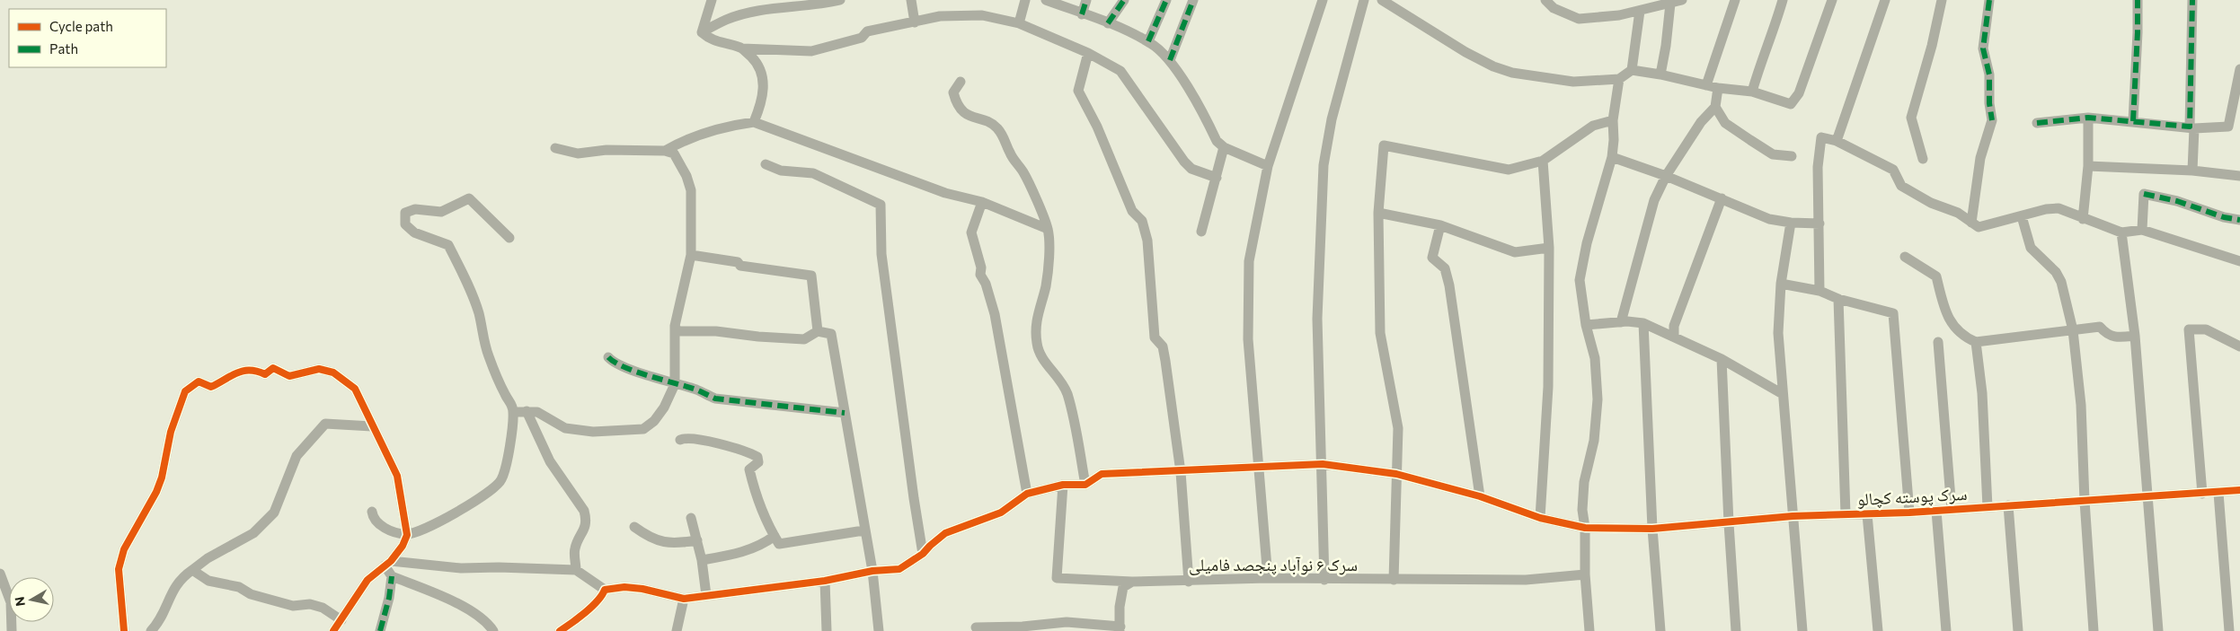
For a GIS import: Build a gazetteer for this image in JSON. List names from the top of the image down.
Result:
{
  "streets": {
    "street": ["سرک پوسته کچالو", "سرک ۶ نوآباد پنجصد فامیلی"]
  },
  "legend": ["Cycle path", "Path"],
  "north": "left"
}
